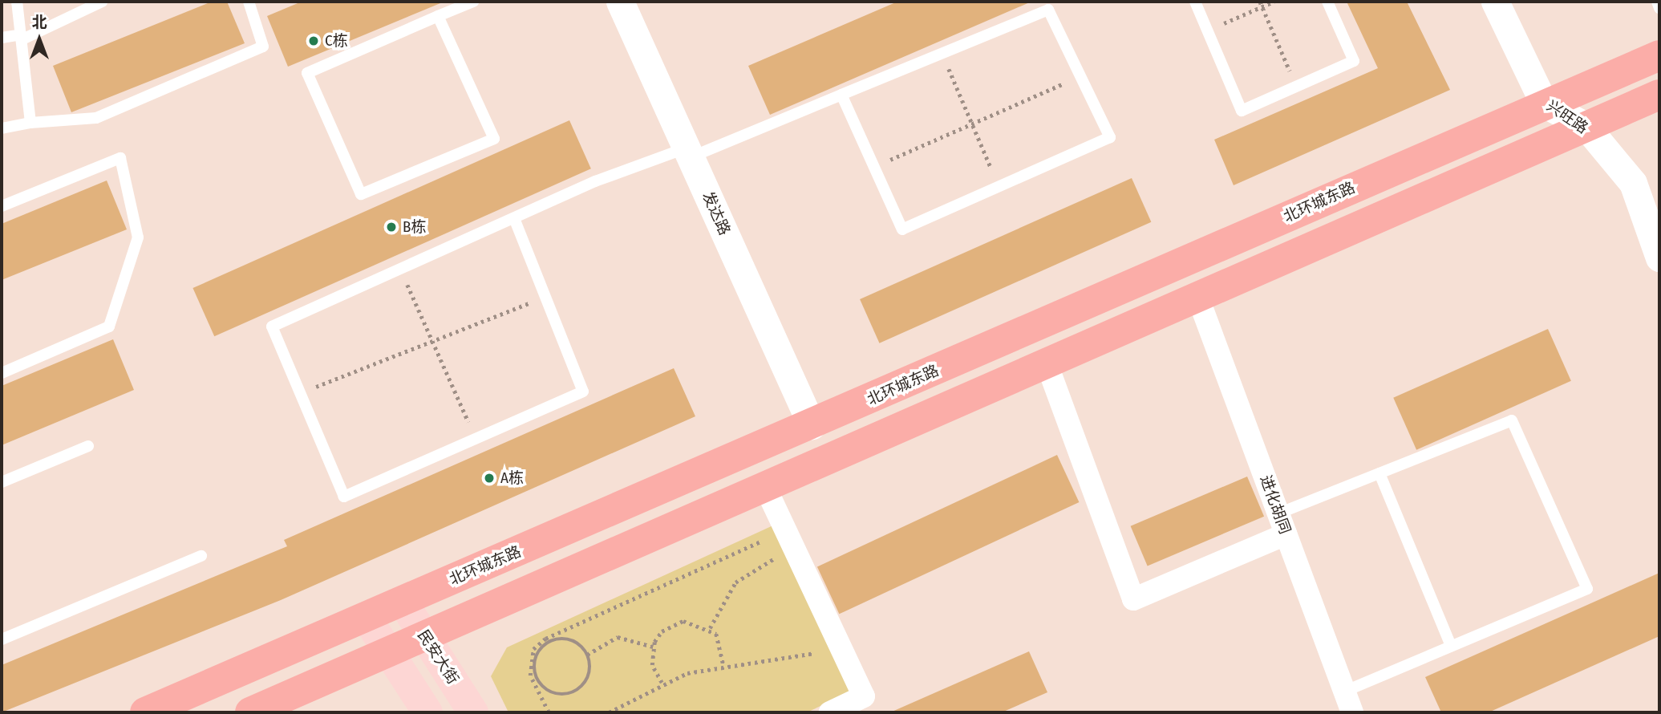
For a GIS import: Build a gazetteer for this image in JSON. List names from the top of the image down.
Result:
{
  "streets": {
    "main road": ["北环城东路", "民安大街"],
    "street": ["兴旺路", "发达路", "进化胡同"]
  },
  "crossings": [
    ["兴旺路", "北环城东路"],
    ["北环城东路", "发达路"],
    ["北环城东路", "民安大街"]
  ],
  "places": ["C栋", "B栋", "A栋"],
  "north": "top"
}
